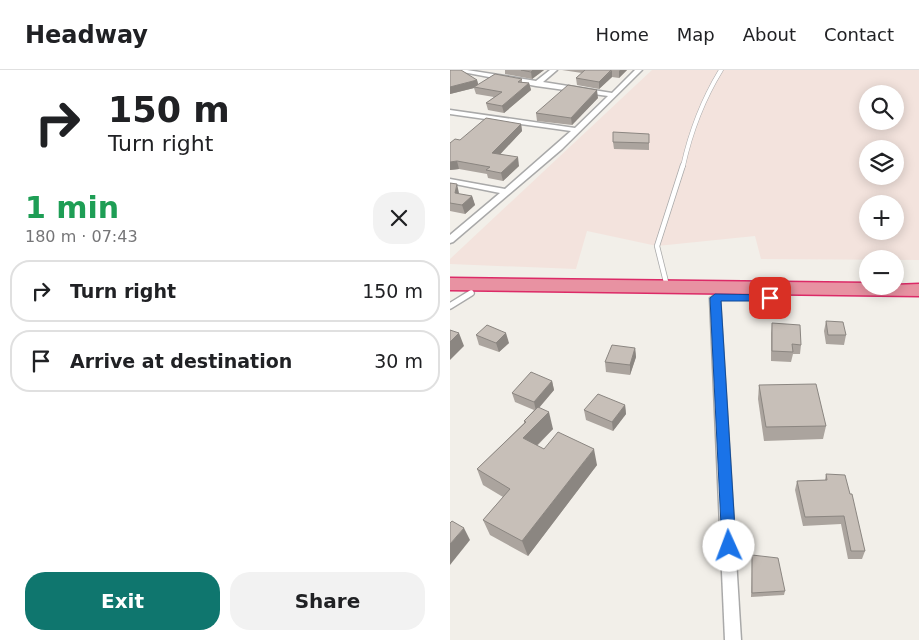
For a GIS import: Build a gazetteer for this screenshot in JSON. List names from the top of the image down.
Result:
{
  "page": {
    "header": "Headway",
    "nav": [
      "Home",
      "Map",
      "About",
      "Contact"
    ],
    "turn": ["150 m", "Turn right"],
    "map_buttons": ["+", "−"],
    "heading": ["1 min", "180 m · 07:43"],
    "list": [
      {
        "name": "Turn right",
        "value": "150 m"
      },
      {
        "name": "Arrive at destination",
        "value": "30 m"
      }
    ],
    "buttons": ["Exit", "Share"]
  }
}
